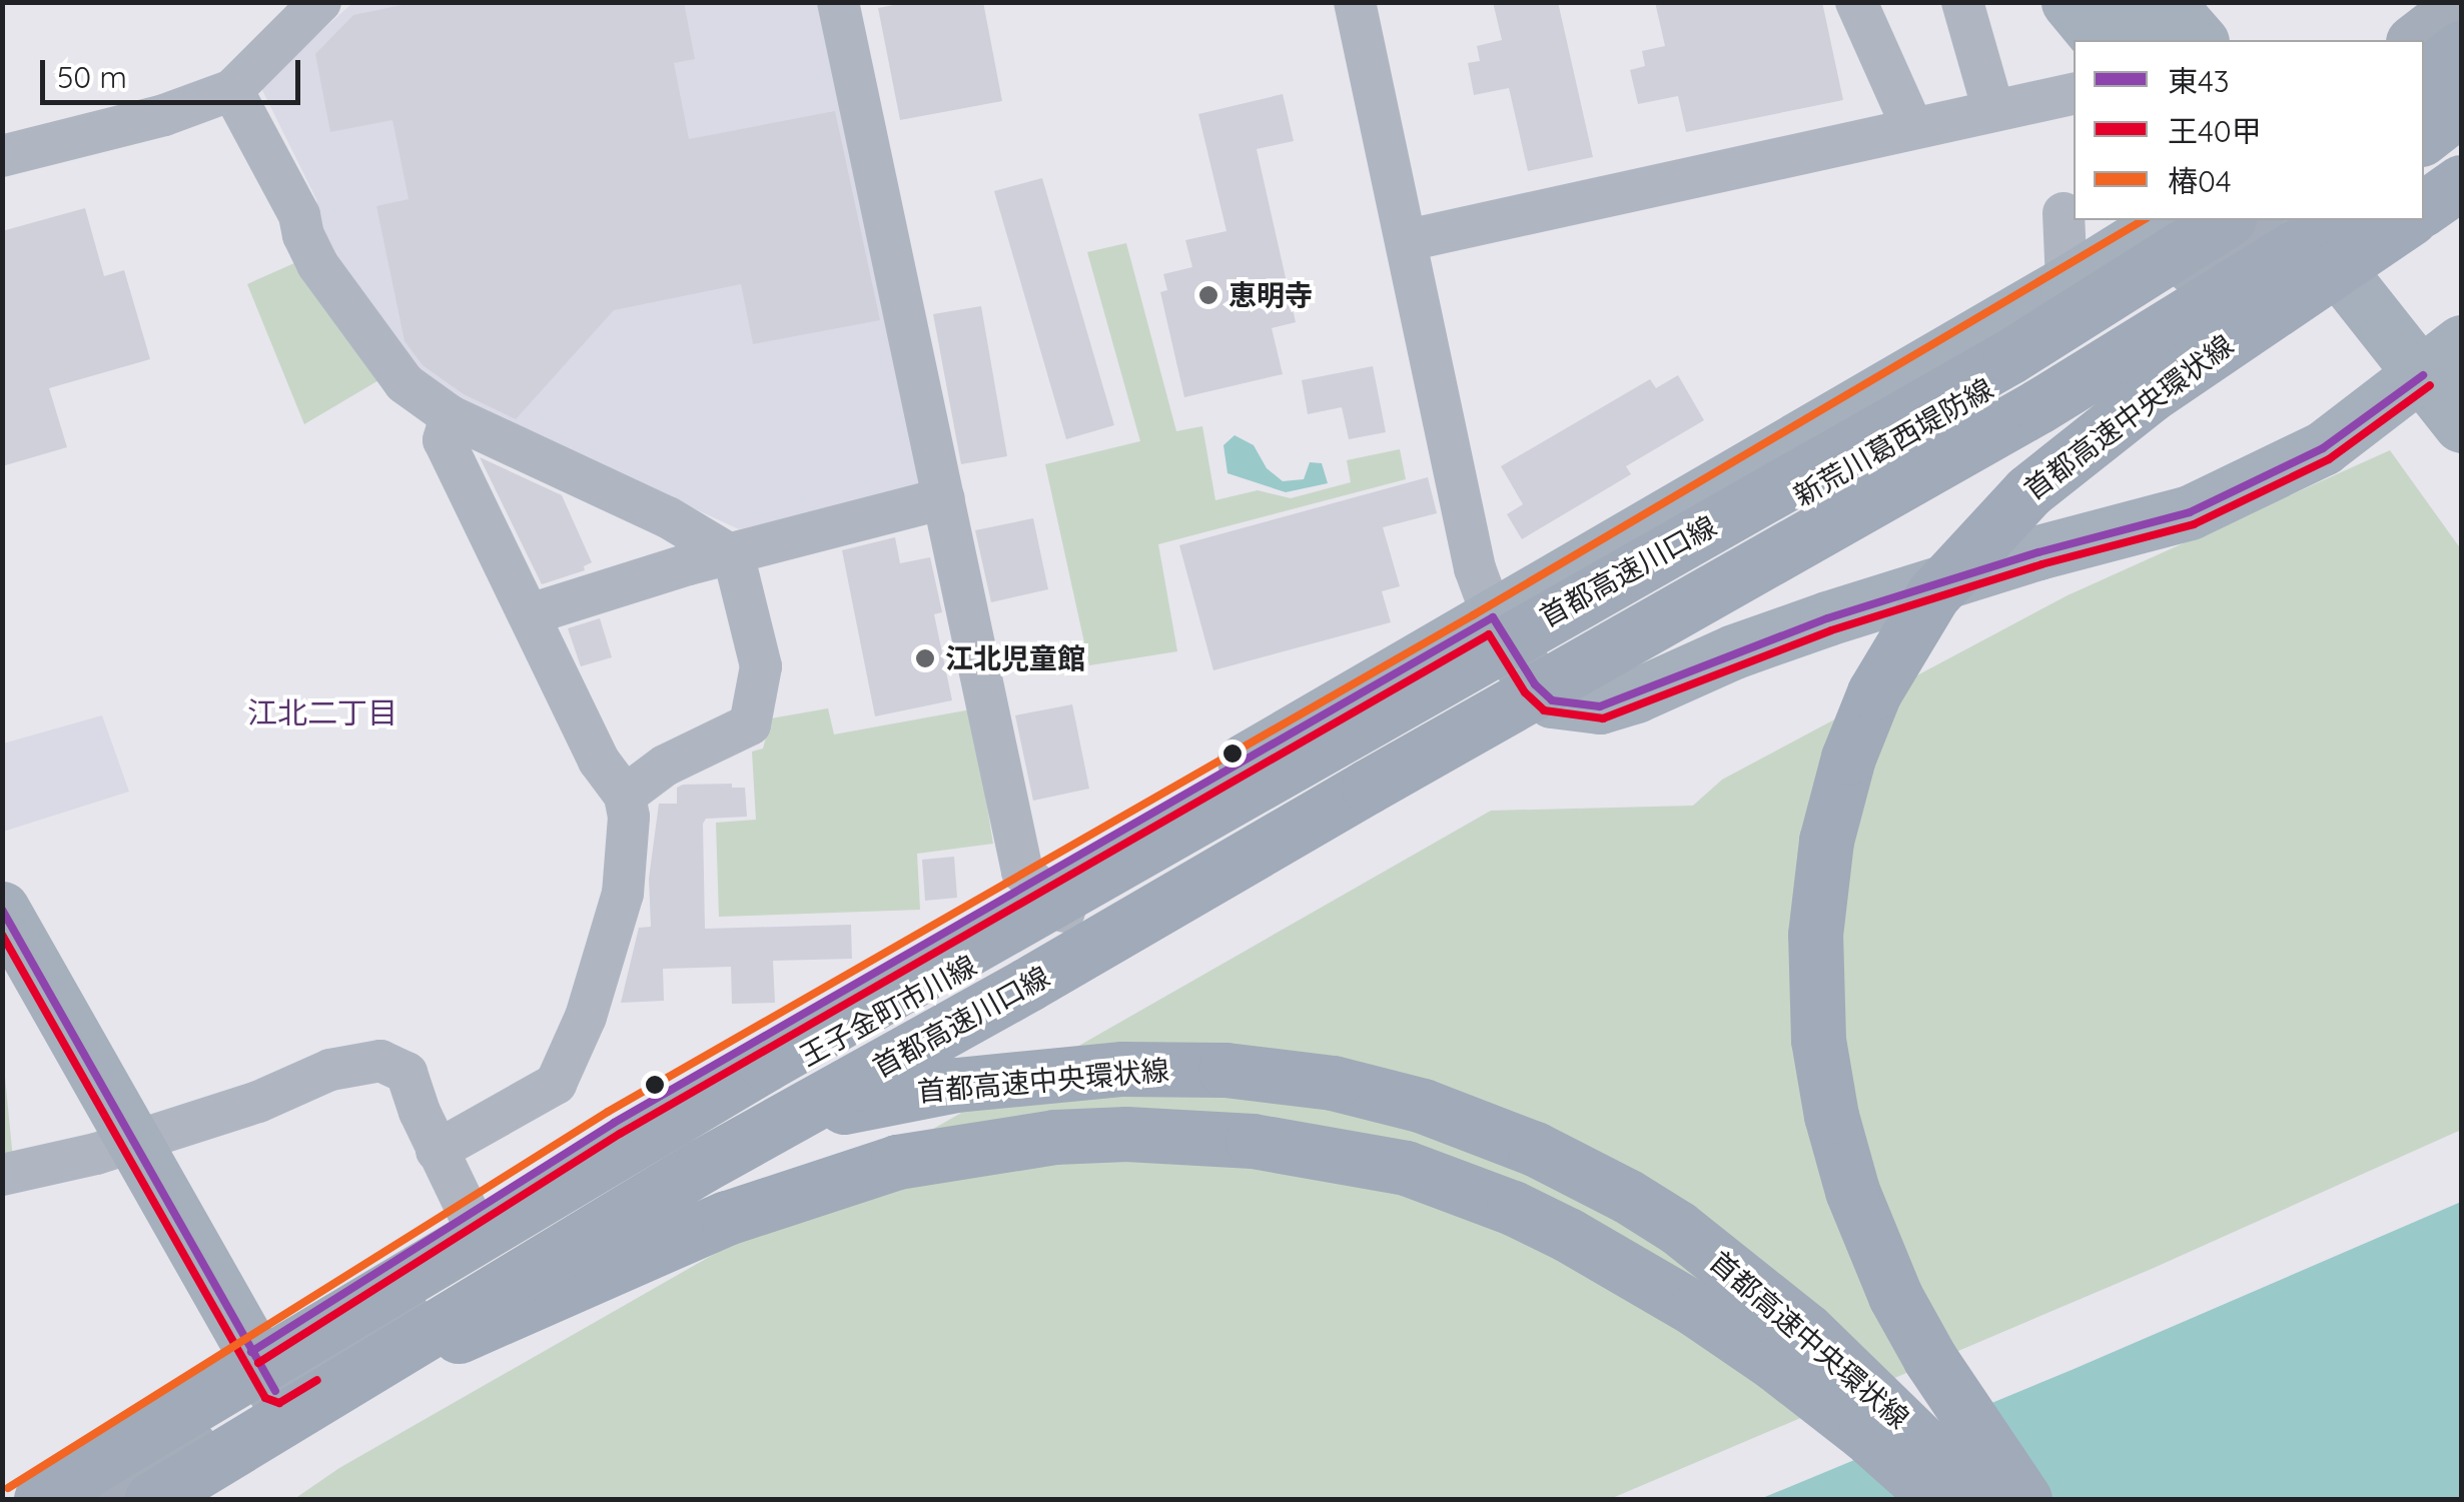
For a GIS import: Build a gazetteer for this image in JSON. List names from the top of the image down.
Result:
{
  "streets": {
    "highway": ["首都高速中央環状線", "首都高速川口線"],
    "main road": ["新荒川葛西堤防線", "王子金町市川線"]
  },
  "crossings": [
    ["首都高速中央環状線", "首都高速川口線"],
    ["新荒川葛西堤防線", "首都高速川口線"],
    ["新荒川葛西堤防線", "王子金町市川線"]
  ],
  "districts": ["江北二丁目"],
  "places": ["恵明寺", "江北児童館"],
  "lines": ["transit line 椿04", "transit line 東43", "transit line 王40甲"],
  "legend": ["東43", "王40甲", "椿04"],
  "scale_bar": "50 m"
}
